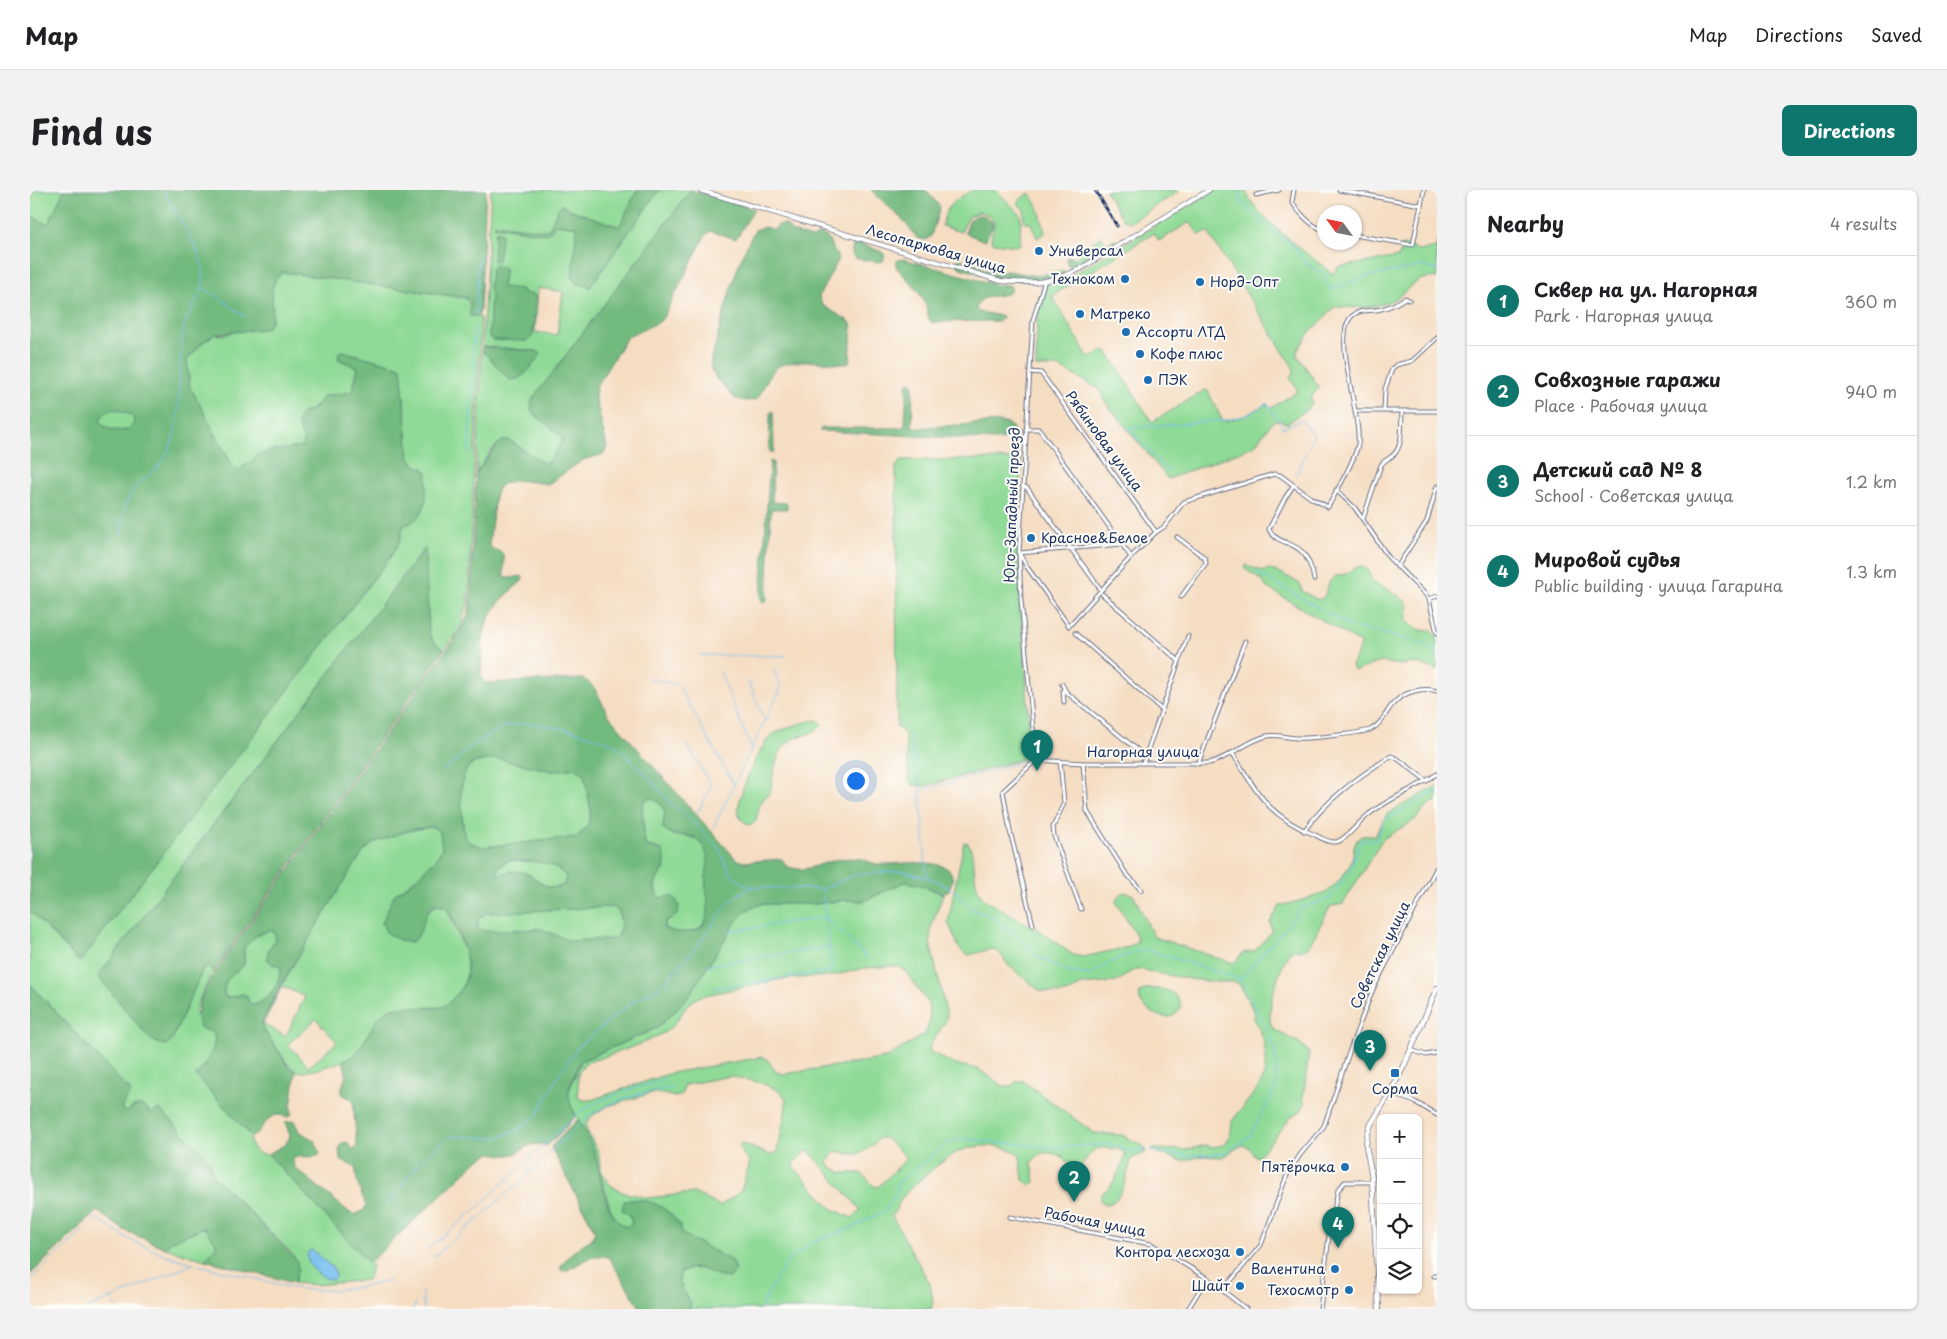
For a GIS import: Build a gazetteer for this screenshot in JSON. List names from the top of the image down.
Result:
{
  "streets": {
    "street": [
      "Лесопарковая улица",
      "Рябиновая улица",
      "Юго-Западный проезд",
      "Нагорная улица",
      "Советская улица",
      "Рабочая улица"
    ]
  },
  "crossings": [
    ["Лесопарковая улица", "Юго-Западный проезд"],
    ["Рябиновая улица", "Юго-Западный проезд"],
    ["Юго-Западный проезд", "Нагорная улица"],
    ["Советская улица", "Рабочая улица"]
  ],
  "places": {
    "other": [
      "Универсал",
      "Техноком",
      "Норд-Опт",
      "Матреко",
      "Ассорти ЛТД",
      "Кофе плюс",
      "ПЭК",
      "Красное&Белое",
      "Пятёрочка",
      "Контора лесхоза",
      "Валентина",
      "Шайт",
      "Техосмотр"
    ],
    "transit": ["Сорма"]
  },
  "north": "top left",
  "page": {
    "header": "Map",
    "nav": ["Map", "Directions", "Saved"],
    "title": "Find us",
    "buttons": "Directions",
    "heading": ["Nearby", "4 results"],
    "list": [
      {
        "mark": "1",
        "name": "Сквер на ул. Нагорная",
        "note": "Park · Нагорная улица",
        "value": "360 m"
      },
      {
        "mark": "2",
        "name": "Совхозные гаражи",
        "note": "Place · Рабочая улица",
        "value": "940 m"
      },
      {
        "mark": "3",
        "name": "Детский сад № 8",
        "note": "School · Советская улица",
        "value": "1.2 km"
      },
      {
        "mark": "4",
        "name": "Мировой судья",
        "note": "Public building · улица Гагарина",
        "value": "1.3 km"
      }
    ],
    "pins": [
      "1",
      "3",
      "2",
      "4"
    ],
    "map_buttons": ["+", "−"]
  }
}
